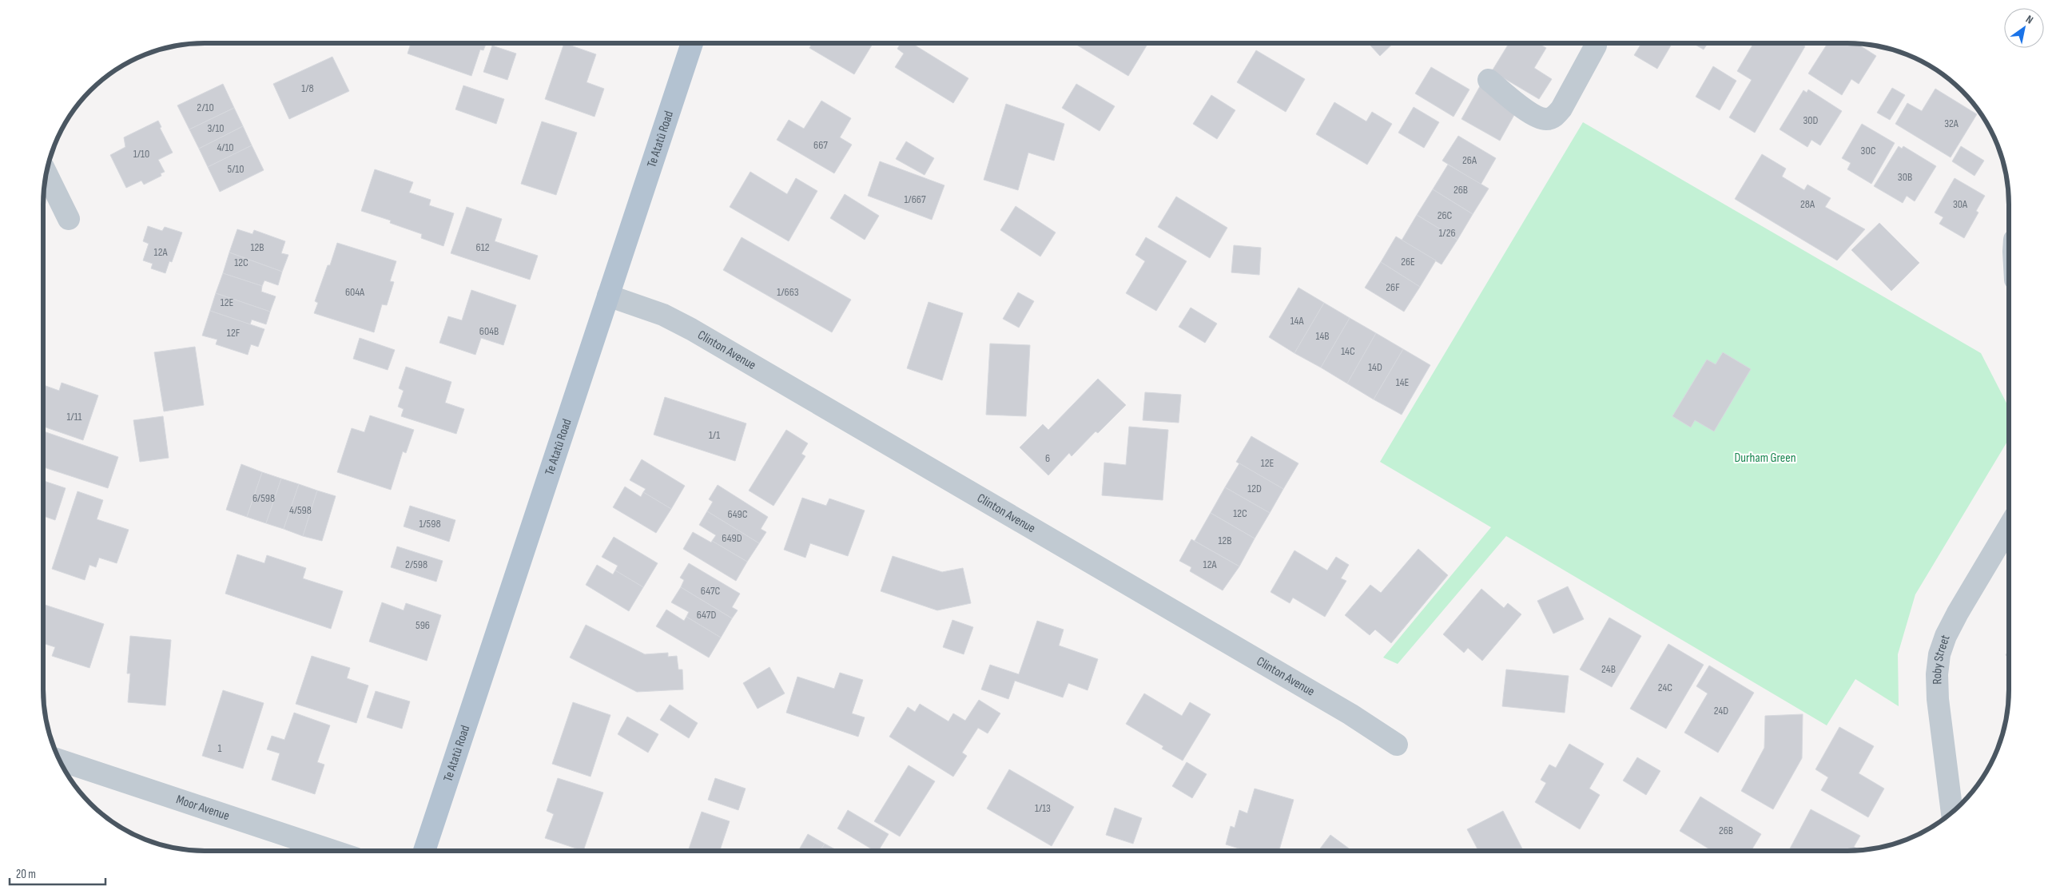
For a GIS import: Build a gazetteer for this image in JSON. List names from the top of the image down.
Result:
{
  "streets": {
    "main road": ["Te Atatū Road"],
    "street": ["Clinton Avenue", "Roby Street", "Moor Avenue"]
  },
  "crossings": [
    ["Te Atatū Road", "Clinton Avenue"]
  ],
  "parks": ["Durham Green"],
  "house_numbers": [
    "1/8",
    "2/10",
    "30D",
    "32A",
    "3/10",
    "667",
    "4/10",
    "30C",
    "1/10",
    "26A",
    "5/10",
    "30B",
    "26B",
    "1/667",
    "28A",
    "30A",
    "26C",
    "1/26",
    "12B",
    "612",
    "12A",
    "26E",
    "12C",
    "26F",
    "604A",
    "1/663",
    "12E",
    "14A",
    "604B",
    "12F",
    "14B",
    "14C",
    "14D",
    "14E",
    "1/11",
    "1/1",
    "6",
    "12E",
    "12D",
    "6/598",
    "4/598",
    "12C",
    "649C",
    "1/598",
    "649D",
    "12B",
    "2/598",
    "12A",
    "647C",
    "647D",
    "596",
    "24B",
    "24C",
    "24D",
    "1",
    "1/13",
    "26B"
  ],
  "scale_bar": "20 m",
  "north": "top right"
}
